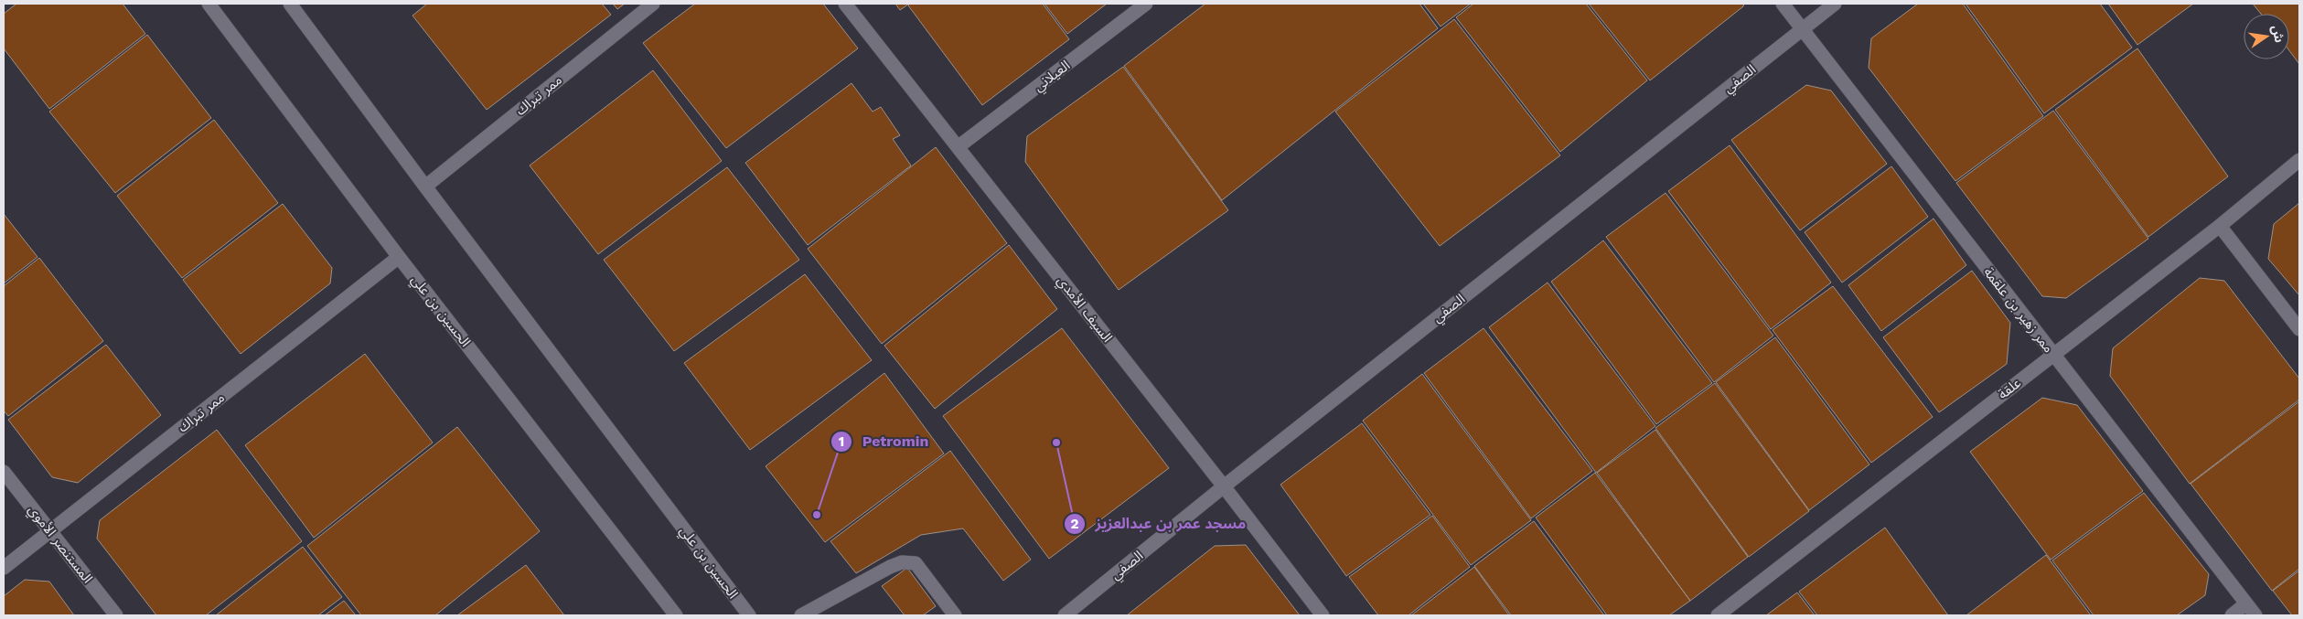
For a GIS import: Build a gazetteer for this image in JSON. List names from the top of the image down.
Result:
{
  "streets": {
    "street": [
      "العيلاني",
      "الصفي",
      "ممر تبراك",
      "السيف الأمدي",
      "ممر زهير بن علقمة",
      "الحسين بن علي",
      "علقة",
      "المستنصر الأموي"
    ]
  },
  "crossings": [
    ["العيلاني", "السيف الأمدي"],
    ["الصفي", "السيف الأمدي"],
    ["الصفي", "ممر زهير بن علقمة"],
    ["ممر تبراك", "الحسين بن علي"],
    ["ممر تبراك", "المستنصر الأموي"],
    ["ممر زهير بن علقمة", "علقة"]
  ],
  "places": ["مسجد عمر بن عبدالعزيز", "Petromin"],
  "north": "right"
}
